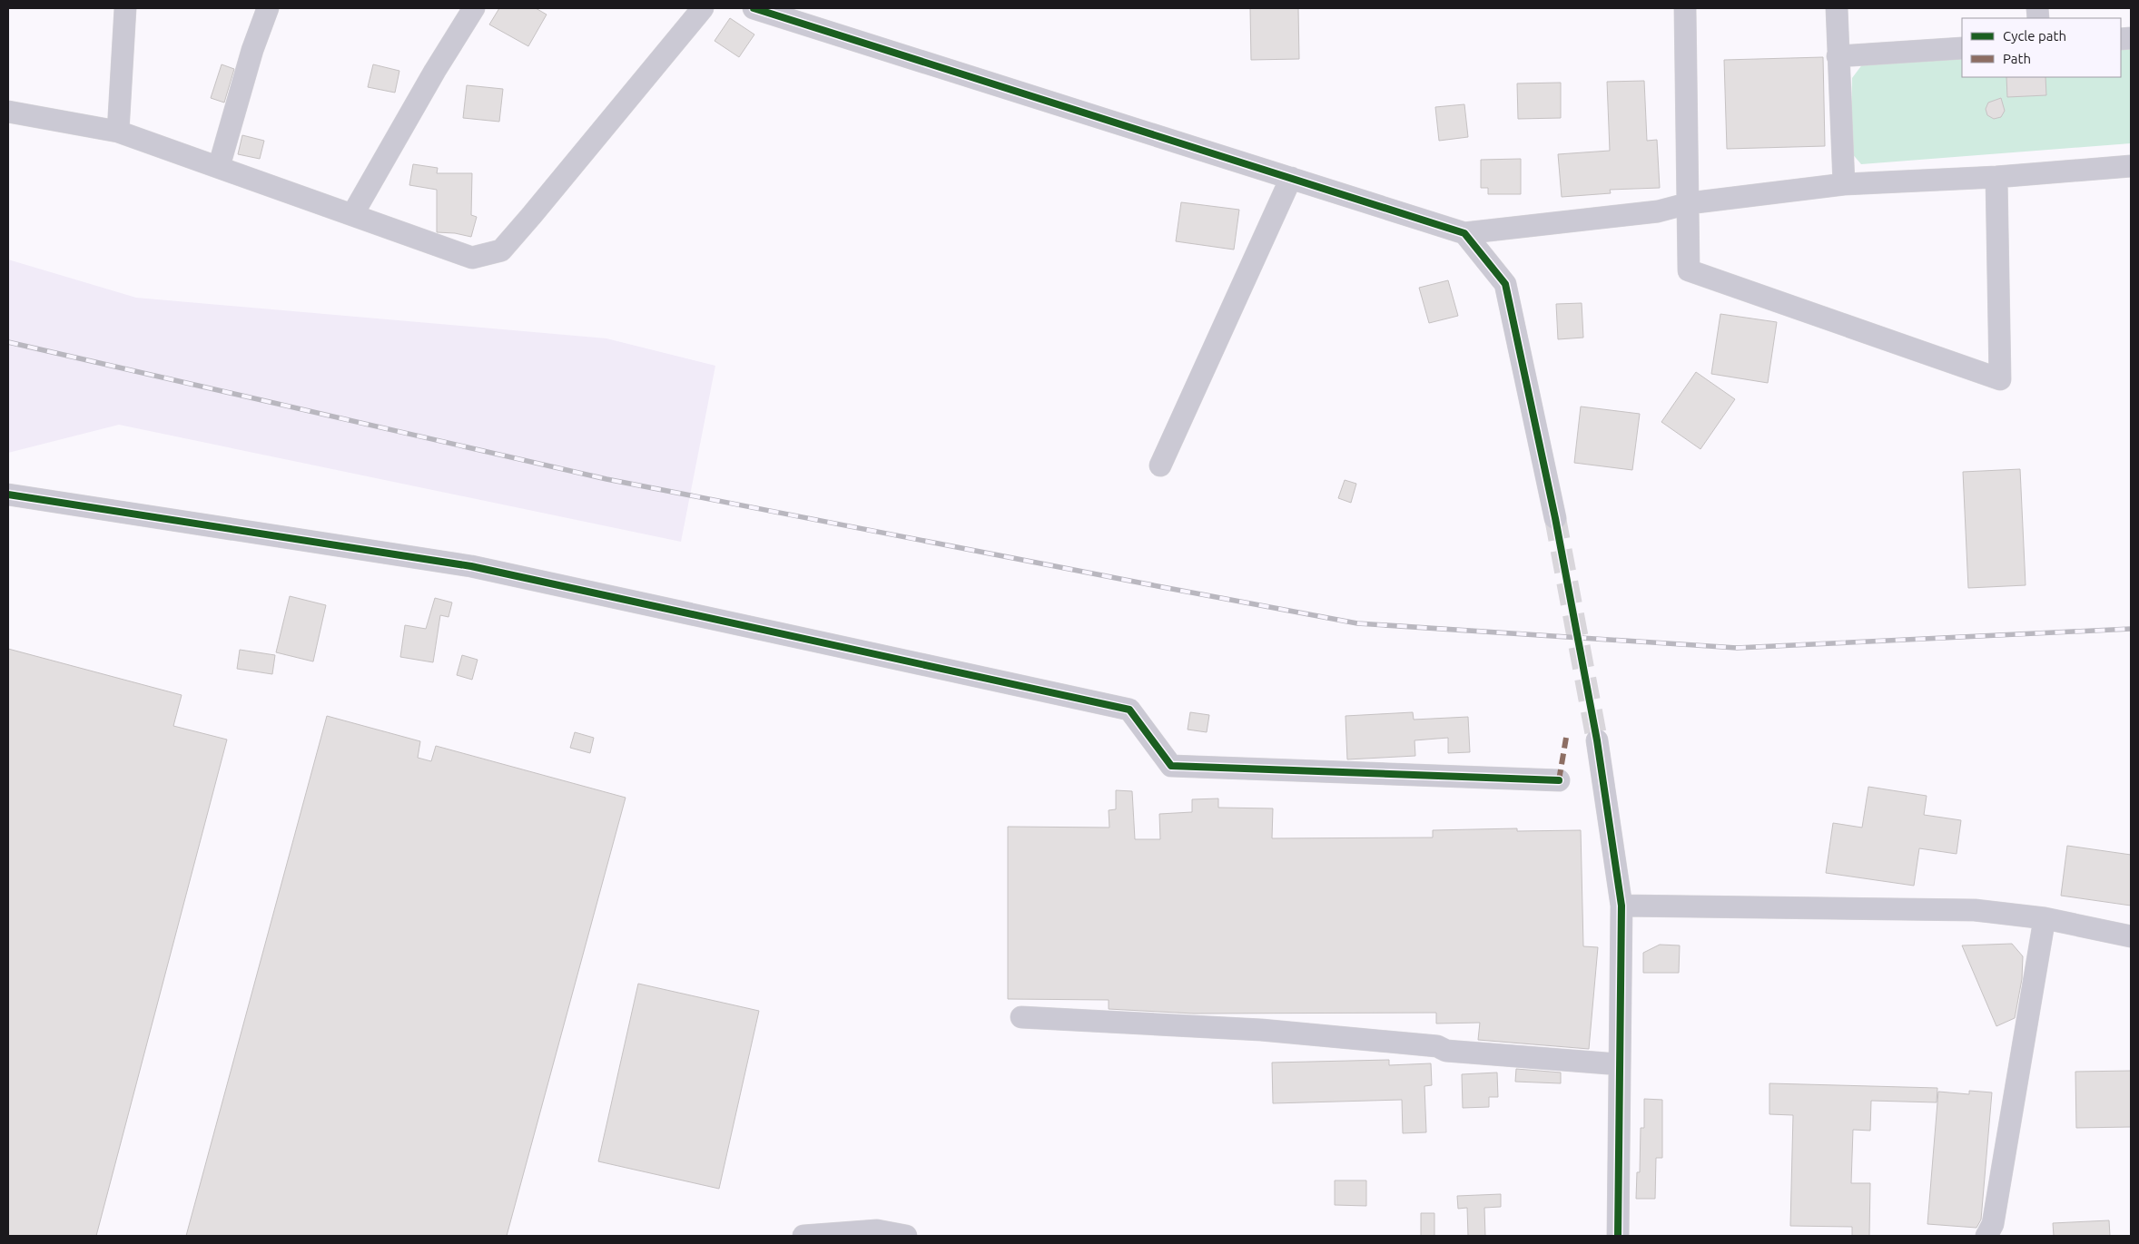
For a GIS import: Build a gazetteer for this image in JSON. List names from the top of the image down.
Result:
{
  "legend": ["Cycle path", "Path"]
}
